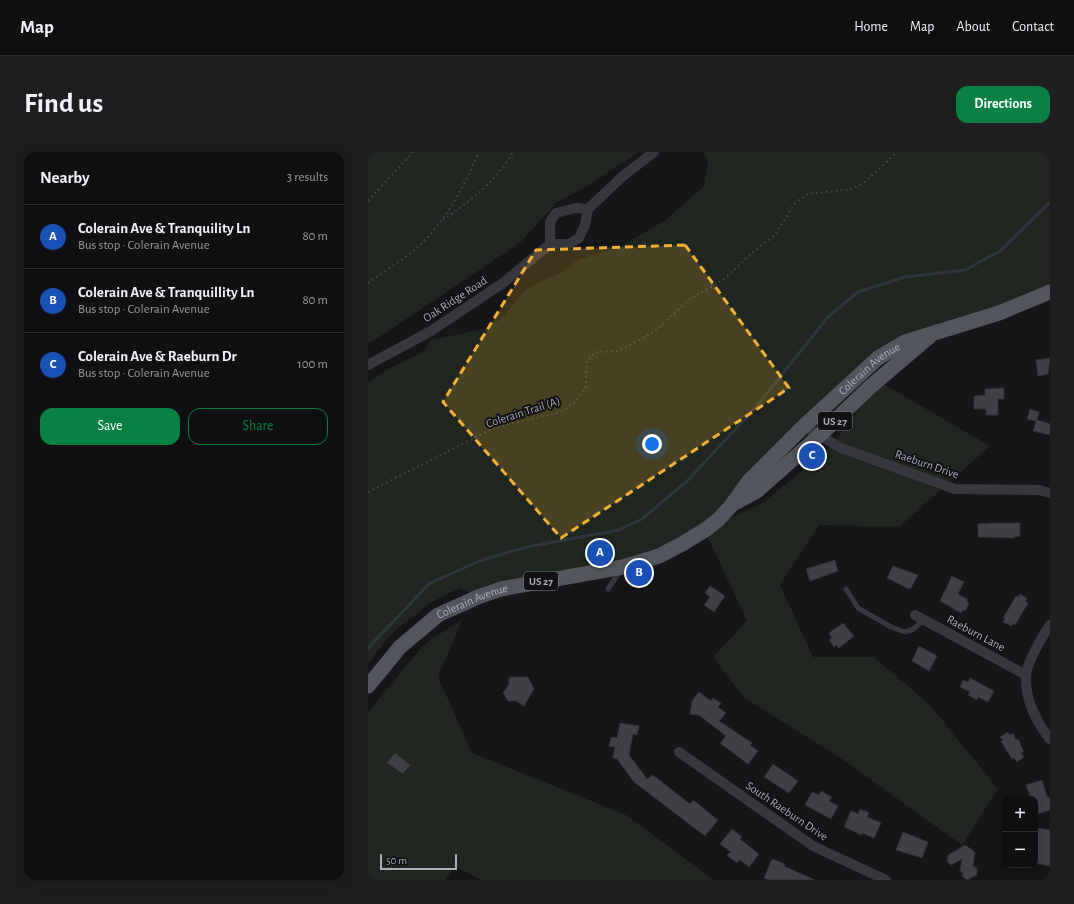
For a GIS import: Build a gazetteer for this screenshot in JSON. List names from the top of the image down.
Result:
{
  "streets": {
    "main road": ["Colerain Avenue", "US 27"],
    "street": [
      "Oak Ridge Road",
      "Raeburn Drive",
      "Raeburn Lane",
      "South Raeburn Drive"
    ],
    "path": ["Colerain Trail (A)"]
  },
  "crossings": [
    ["Colerain Avenue", "Raeburn Drive"]
  ],
  "scale_bar": "50 m",
  "page": {
    "header": "Map",
    "nav": [
      "Home",
      "Map",
      "About",
      "Contact"
    ],
    "buttons": [
      "Directions",
      ["Save", "Share"]
    ],
    "title": "Find us",
    "heading": ["Nearby", "3 results"],
    "list": [
      {
        "mark": "A",
        "name": "Colerain Ave & Tranquility Ln",
        "note": "Bus stop · Colerain Avenue",
        "value": "80 m"
      },
      {
        "mark": "B",
        "name": "Colerain Ave & Tranquillity Ln",
        "note": "Bus stop · Colerain Avenue",
        "value": "80 m"
      },
      {
        "mark": "C",
        "name": "Colerain Ave & Raeburn Dr",
        "note": "Bus stop · Colerain Avenue",
        "value": "100 m"
      }
    ],
    "pins": ["C", "A", "B"],
    "map_buttons": ["+", "−"],
    "scale": "50 m"
  }
}
